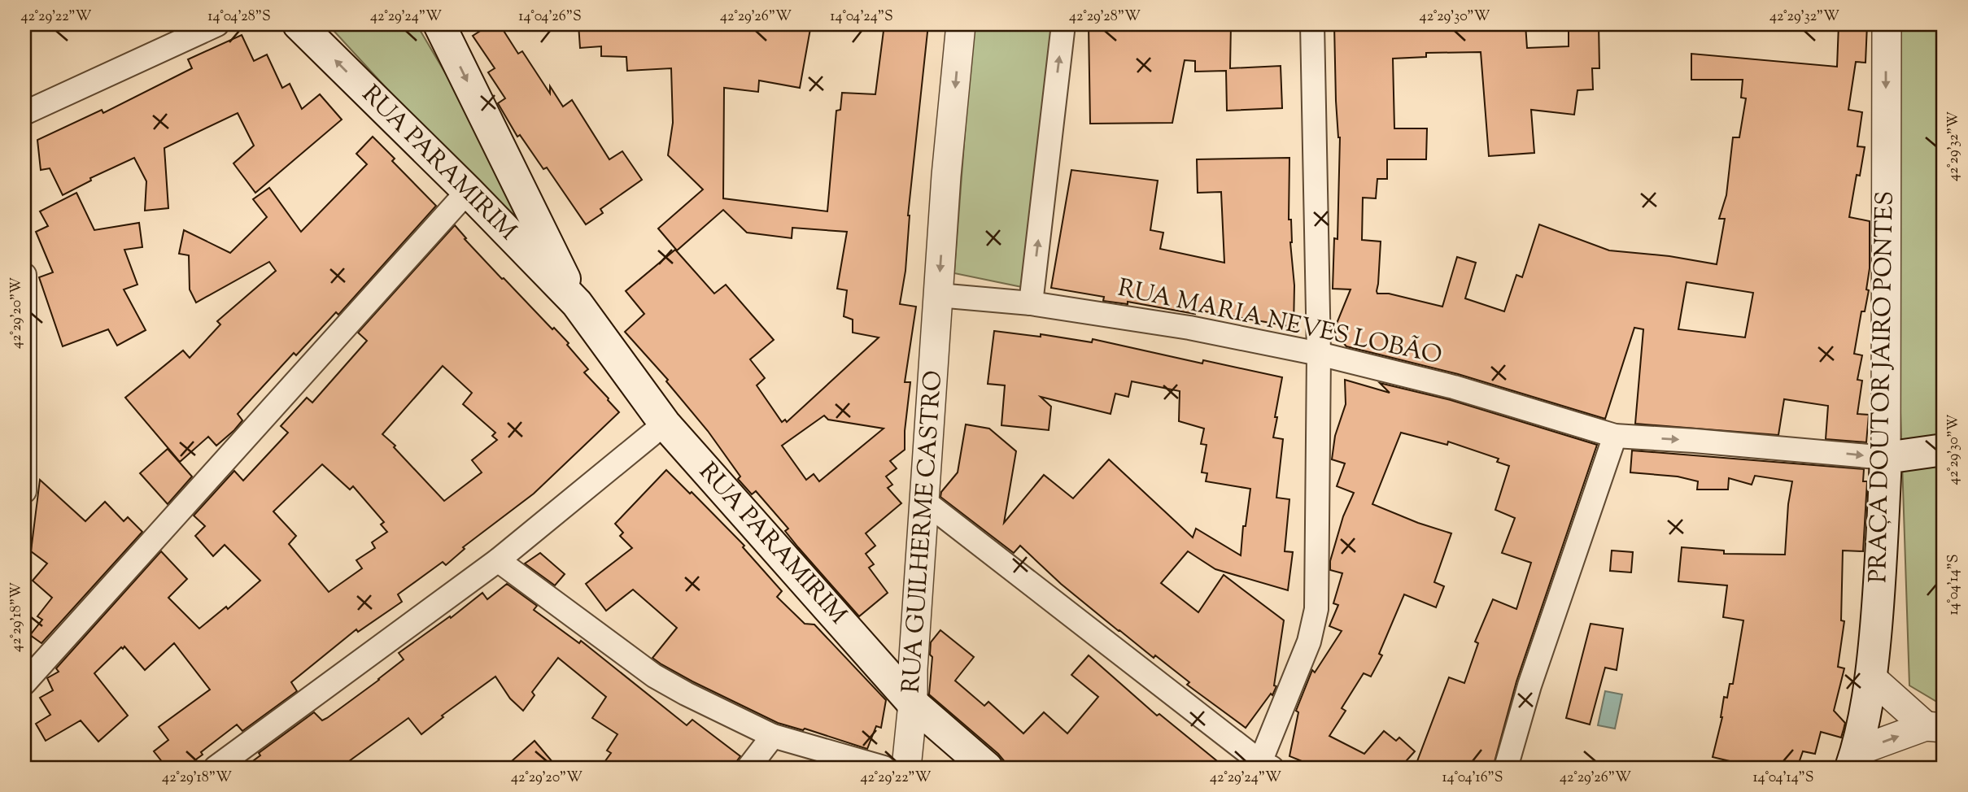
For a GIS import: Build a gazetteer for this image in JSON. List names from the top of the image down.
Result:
{
  "streets": {
    "main road": ["RUA PARAMIRIM", "PRAÇA DOUTOR JAIRO PONTES"],
    "street": ["RUA MARIA NEVES LOBÃO", "RUA GUILHERME CASTRO"]
  },
  "crossings": [
    ["RUA PARAMIRIM", "RUA GUILHERME CASTRO"],
    ["RUA MARIA NEVES LOBÃO", "PRAÇA DOUTOR JAIRO PONTES"],
    ["RUA MARIA NEVES LOBÃO", "RUA GUILHERME CASTRO"]
  ],
  "one_way": ["PRAÇA DOUTOR JAIRO PONTES"],
  "coordinates": [
    "42°29'22\"W",
    "14°04'28\"S",
    "42°29'24\"W",
    "14°04'26\"S",
    "42°29'26\"W",
    "14°04'24\"S",
    "42°29'28\"W",
    "42°29'30\"W",
    "42°29'32\"W",
    "42°29'20\"W",
    "14°04'14\"S",
    "42°29'18\"W",
    "14°04'16\"S"
  ]
}
